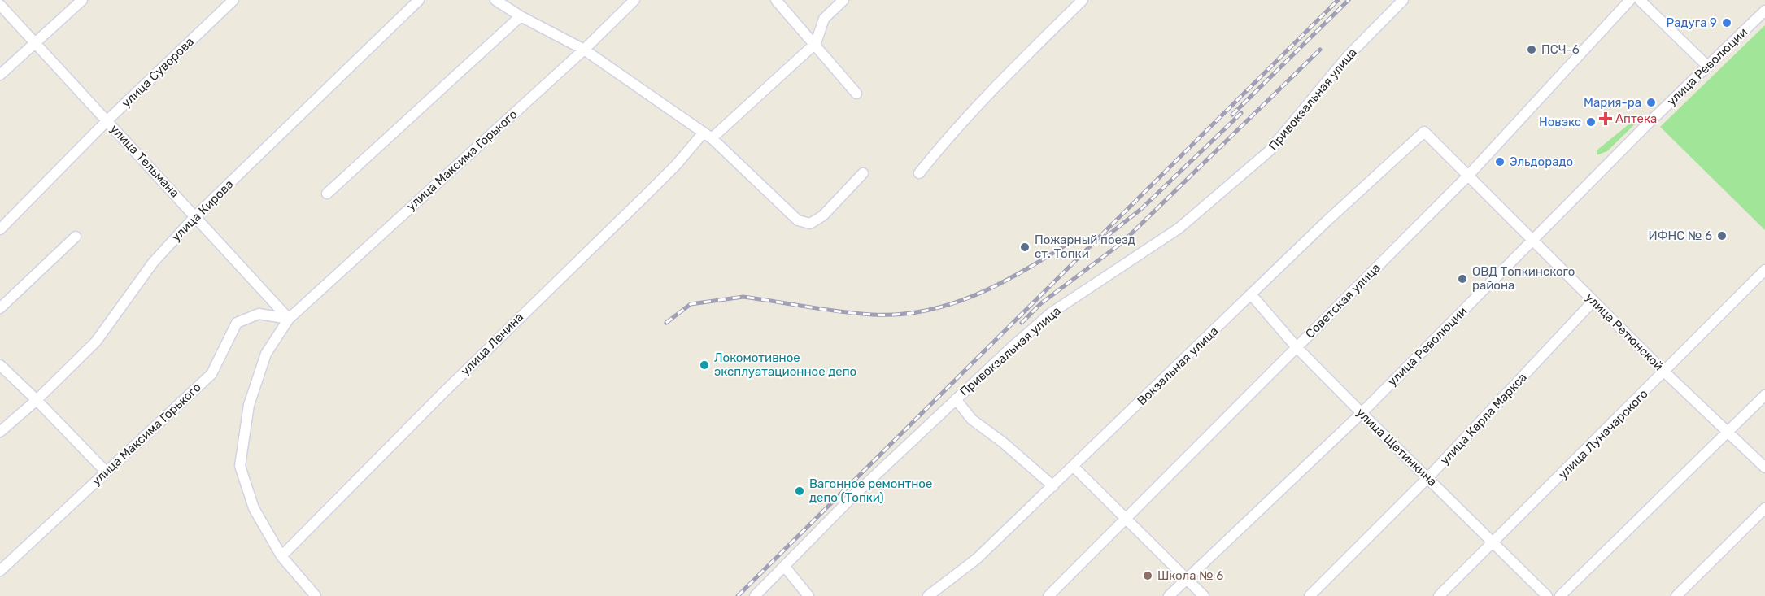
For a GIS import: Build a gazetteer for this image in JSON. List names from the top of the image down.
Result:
{
  "streets": {
    "street": [
      "улица Революции",
      "улица Суворова",
      "Привокзальная улица",
      "улица Максима Горького",
      "улица Тельмана",
      "улица Кирова",
      "Советская улица",
      "улица Ретюнской",
      "улица Ленина",
      "Вокзальная улица",
      "улица Карла Маркса",
      "улица Луначарского",
      "улица Щетинкина"
    ]
  },
  "crossings": [
    ["улица Революции", "улица Ретюнской"],
    ["улица Революции", "улица Щетинкина"],
    ["улица Суворова", "улица Тельмана"],
    ["улица Максима Горького", "улица Тельмана"],
    ["улица Максима Горького", "улица Ленина"],
    ["улица Тельмана", "улица Кирова"],
    ["Советская улица", "улица Ретюнской"],
    ["Советская улица", "улица Щетинкина"],
    ["улица Ретюнской", "Вокзальная улица"],
    ["улица Ретюнской", "улица Карла Маркса"],
    ["улица Ретюнской", "улица Луначарского"],
    ["Вокзальная улица", "улица Щетинкина"],
    ["улица Карла Маркса", "улица Щетинкина"],
    ["улица Луначарского", "улица Щетинкина"]
  ],
  "places": {
    "other": [
      "Радуга 9",
      "ПСЧ-6",
      "Мария-ра",
      "Новэкс",
      "Эльдорадо",
      "ИФНС № 6",
      "Пожарный поезд ст. Топки",
      "ОВД Топкинского района",
      "Локомотивное эксплуатационное депо",
      "Вагонное ремонтное депо (Топки)",
      "Школа № 6"
    ],
    "health": ["Аптека"]
  }
}
